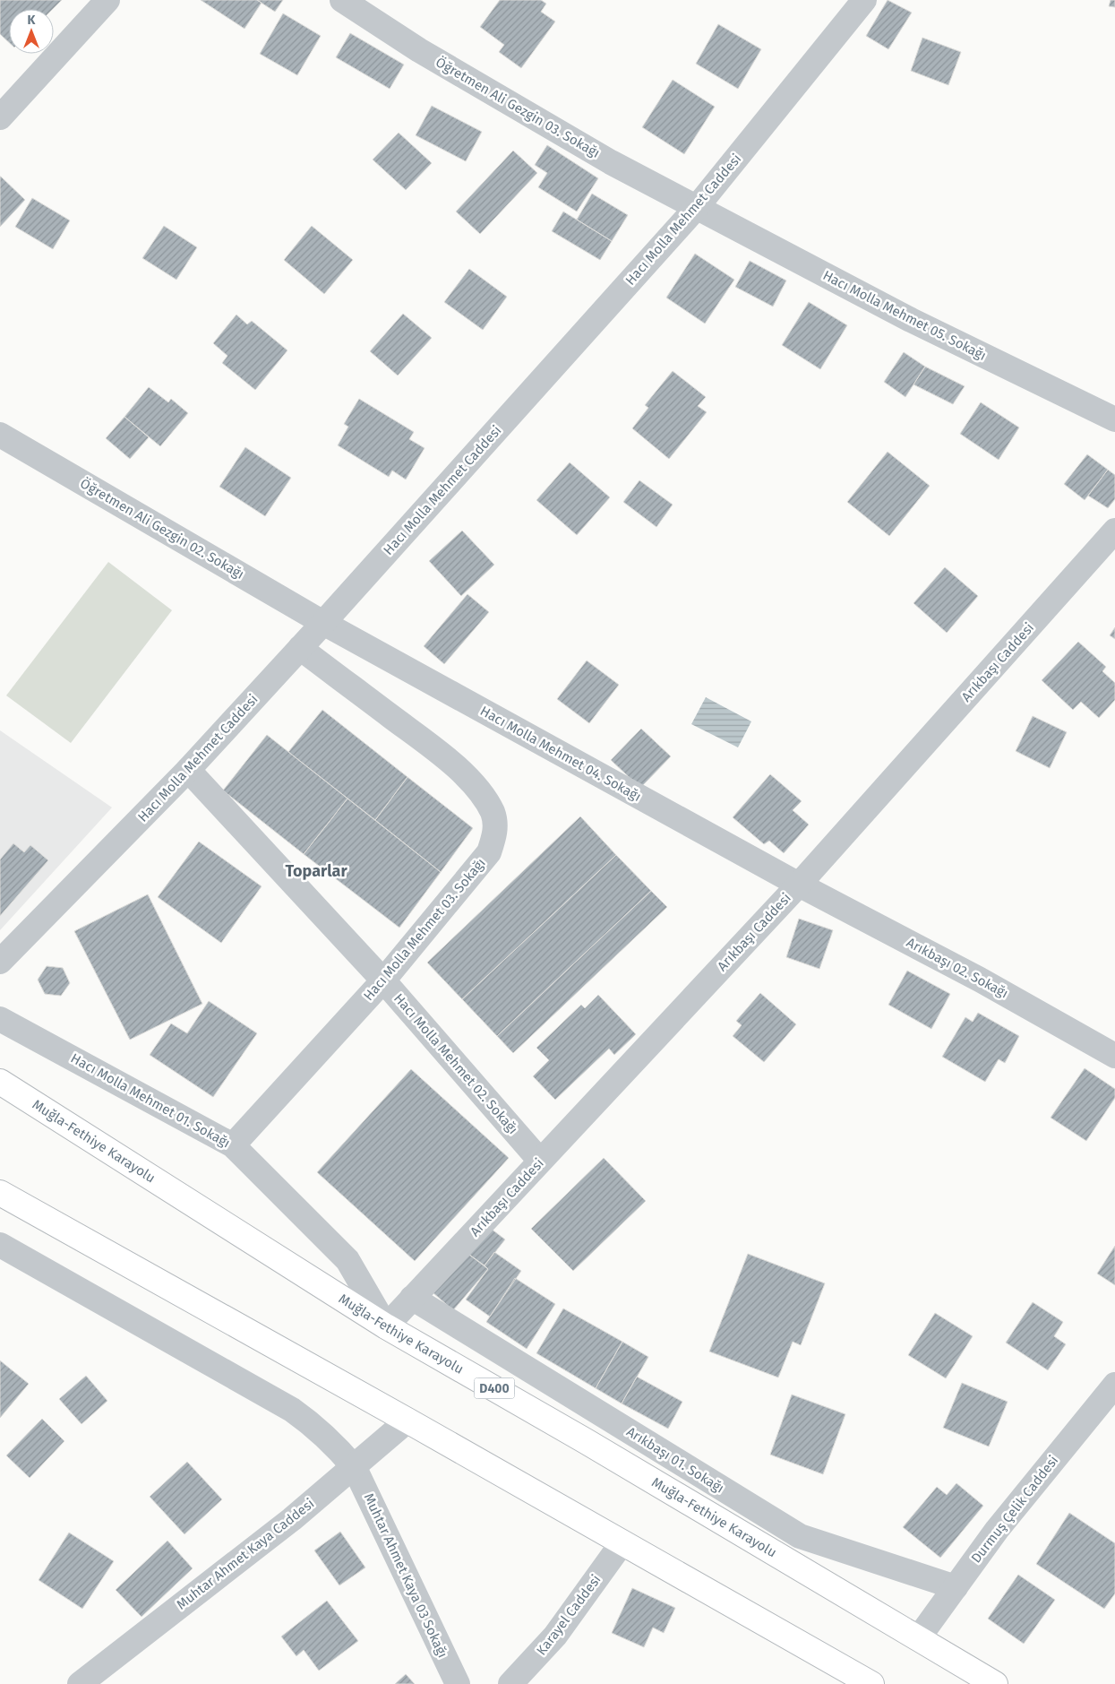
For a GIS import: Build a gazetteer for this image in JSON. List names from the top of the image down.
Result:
{
  "streets": {
    "highway": ["Muğla-Fethiye Karayolu", "D400"],
    "street": [
      "Öğretmen Ali Gezgin 03. Sokağı",
      "Hacı Molla Mehmet Caddesi",
      "Hacı Molla Mehmet 05. Sokağı",
      "Öğretmen Ali Gezgin 02. Sokağı",
      "Arıkbaşı Caddesi",
      "Hacı Molla Mehmet 04. Sokağı",
      "Hacı Molla Mehmet 03. Sokağı",
      "Arıkbaşı 02. Sokağı",
      "Hacı Molla Mehmet 02. Sokağı",
      "Hacı Molla Mehmet 01. Sokağı",
      "Arıkbaşı 01. Sokağı",
      "Durmuş Çelik Caddesi",
      "Muhtar Ahmet Kaya Caddesi",
      "Muhtar Ahmet Kaya 03 Sokağı",
      "Karayel Caddesi"
    ]
  },
  "crossings": [
    ["Öğretmen Ali Gezgin 03. Sokağı", "Hacı Molla Mehmet Caddesi"],
    ["Öğretmen Ali Gezgin 03. Sokağı", "Hacı Molla Mehmet 05. Sokağı"],
    ["Hacı Molla Mehmet Caddesi", "Hacı Molla Mehmet 05. Sokağı"],
    ["Hacı Molla Mehmet Caddesi", "Öğretmen Ali Gezgin 02. Sokağı"],
    ["Hacı Molla Mehmet Caddesi", "Hacı Molla Mehmet 04. Sokağı"],
    ["Hacı Molla Mehmet Caddesi", "Hacı Molla Mehmet 03. Sokağı"],
    ["Hacı Molla Mehmet Caddesi", "Hacı Molla Mehmet 02. Sokağı"],
    ["Öğretmen Ali Gezgin 02. Sokağı", "Hacı Molla Mehmet 04. Sokağı"],
    ["Arıkbaşı Caddesi", "Hacı Molla Mehmet 04. Sokağı"],
    ["Arıkbaşı Caddesi", "Arıkbaşı 02. Sokağı"],
    ["Arıkbaşı Caddesi", "Hacı Molla Mehmet 02. Sokağı"],
    ["Arıkbaşı Caddesi", "Hacı Molla Mehmet 01. Sokağı"],
    ["Arıkbaşı Caddesi", "Muğla-Fethiye Karayolu"],
    ["Arıkbaşı Caddesi", "Arıkbaşı 01. Sokağı"],
    ["Hacı Molla Mehmet 04. Sokağı", "Arıkbaşı 02. Sokağı"],
    ["Hacı Molla Mehmet 03. Sokağı", "Hacı Molla Mehmet 02. Sokağı"],
    ["Hacı Molla Mehmet 03. Sokağı", "Hacı Molla Mehmet 01. Sokağı"],
    ["Hacı Molla Mehmet 01. Sokağı", "Muğla-Fethiye Karayolu"],
    ["Muğla-Fethiye Karayolu", "Durmuş Çelik Caddesi"],
    ["Arıkbaşı 01. Sokağı", "Durmuş Çelik Caddesi"],
    ["Muhtar Ahmet Kaya Caddesi", "Muhtar Ahmet Kaya 03 Sokağı"]
  ],
  "districts": ["Toparlar"],
  "north": "top"
}
